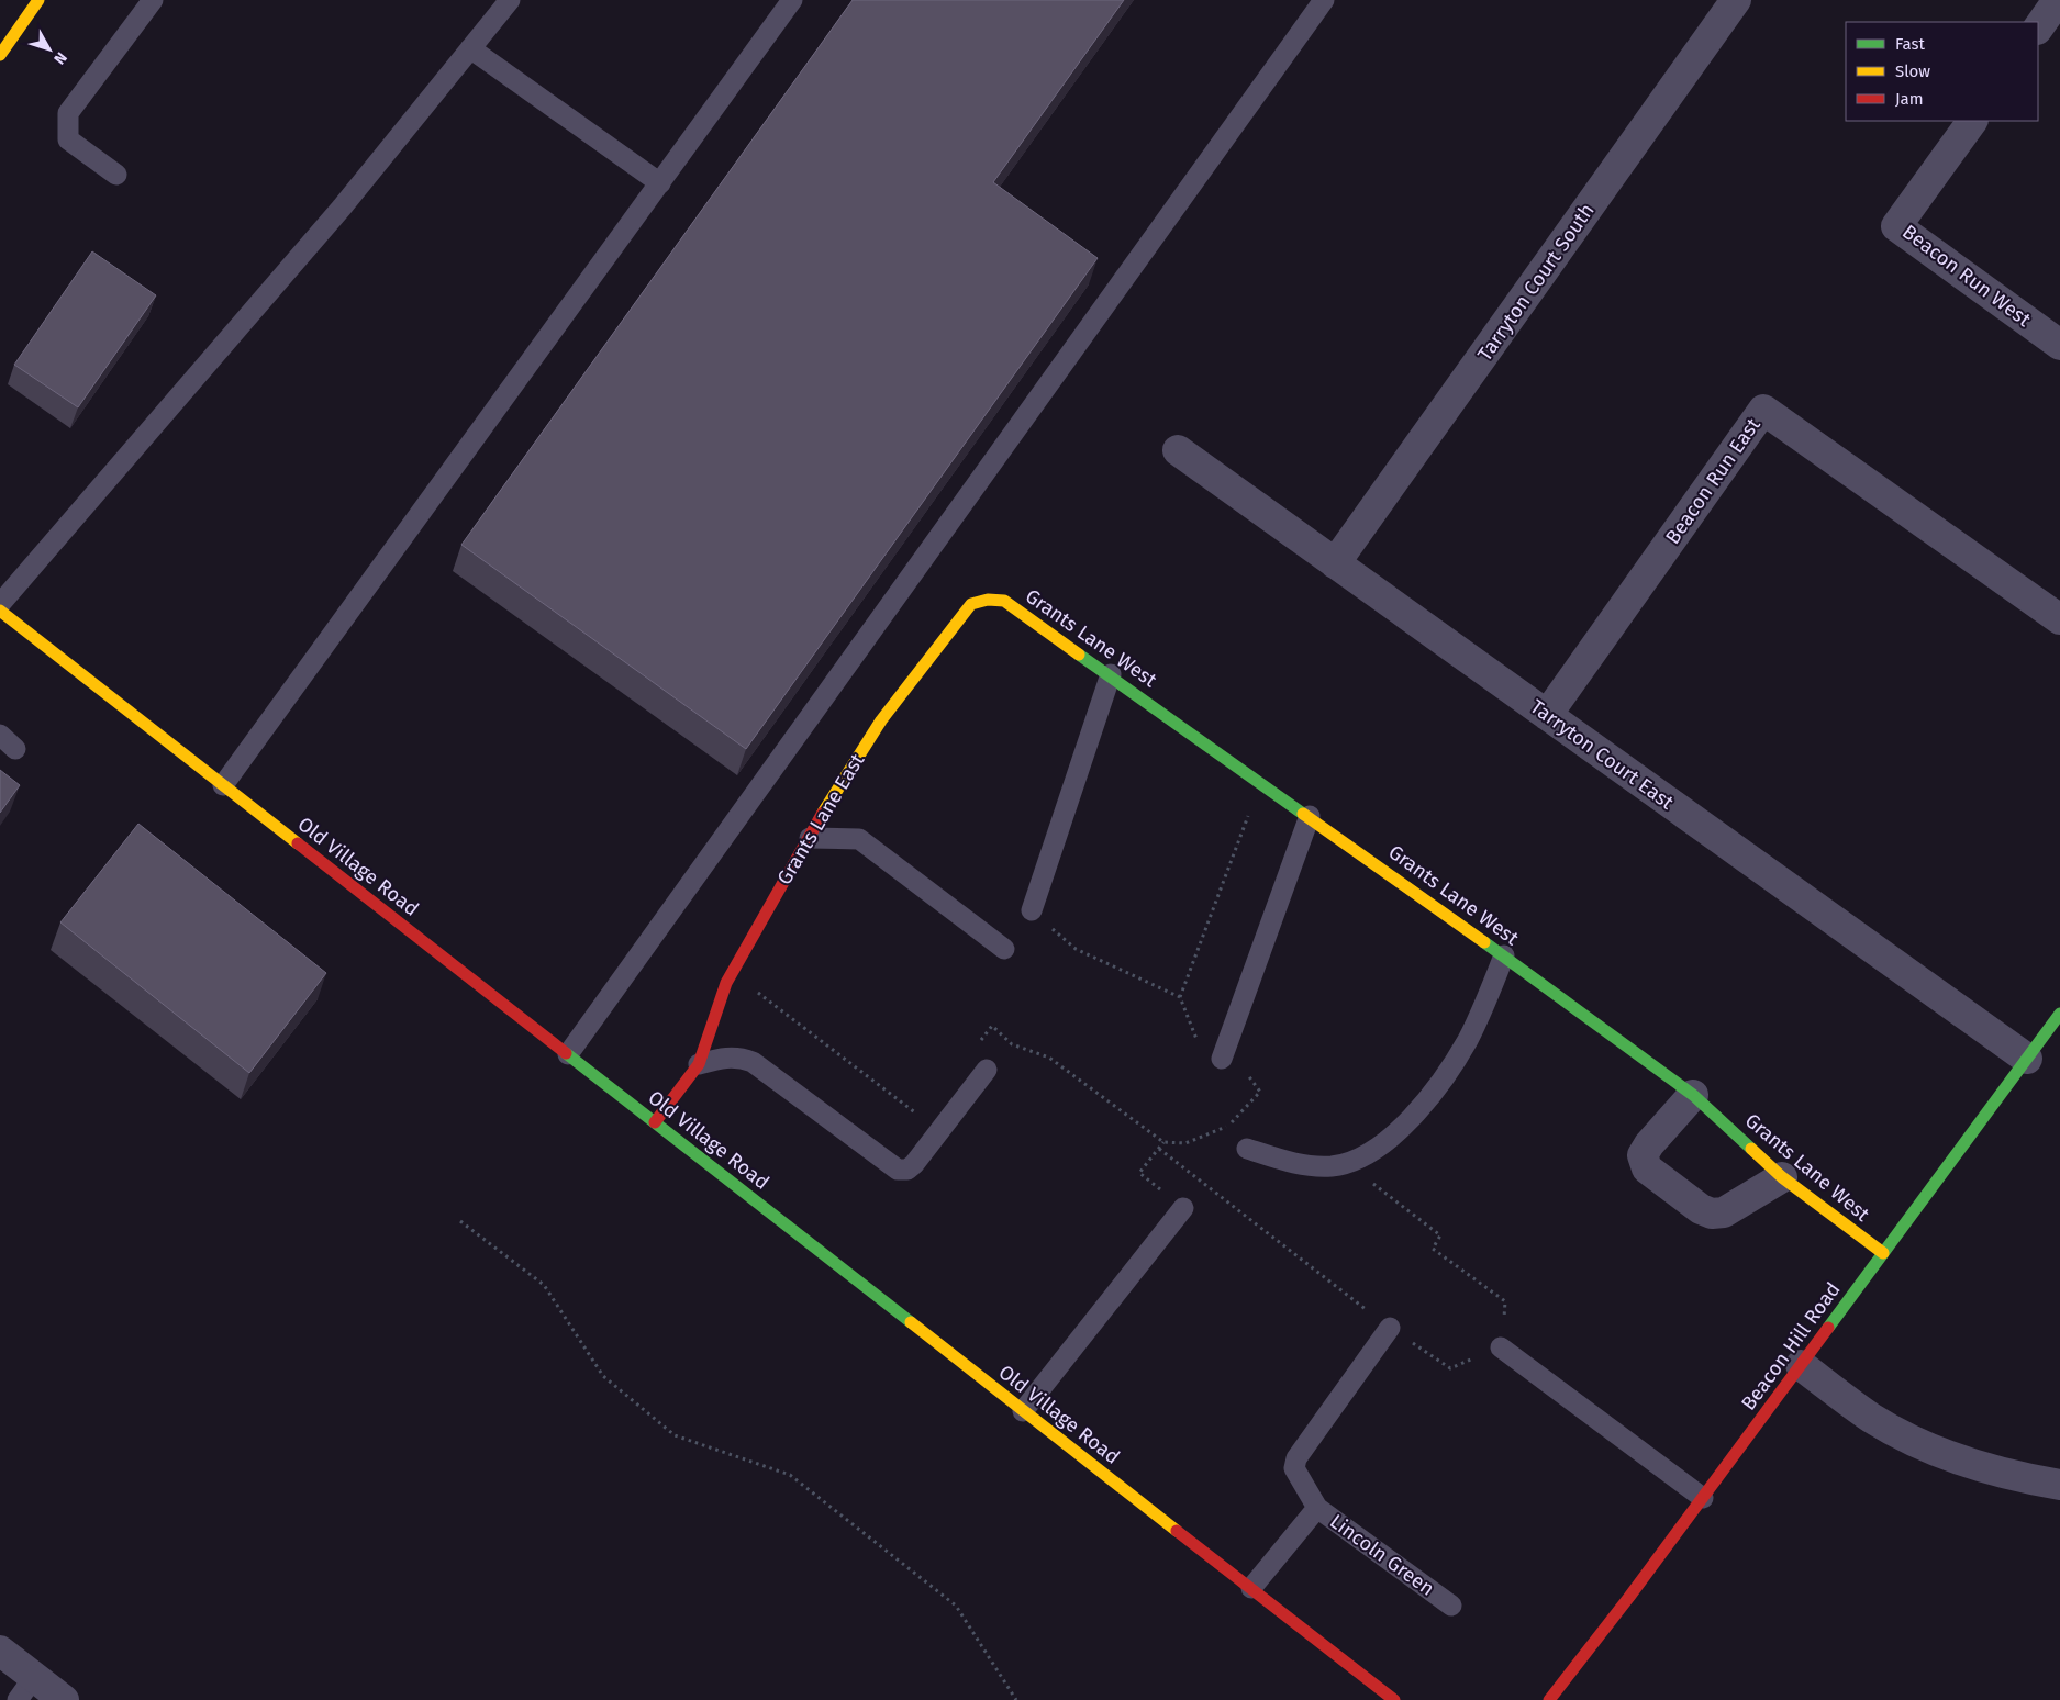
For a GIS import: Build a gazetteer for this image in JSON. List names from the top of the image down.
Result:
{
  "streets": {
    "street": [
      "Beacon Run West",
      "Tarryton Court South",
      "Beacon Run East",
      "Grants Lane West",
      "Tarryton Court East",
      "Grants Lane East",
      "Old Village Road",
      "Beacon Hill Road"
    ],
    "lane": ["Lincoln Green"]
  },
  "crossings": [
    ["Tarryton Court South", "Tarryton Court East"],
    ["Beacon Run East", "Tarryton Court East"],
    ["Grants Lane West", "Grants Lane East"],
    ["Grants Lane West", "Beacon Hill Road"],
    ["Tarryton Court East", "Beacon Hill Road"],
    ["Grants Lane East", "Old Village Road"],
    ["Old Village Road", "Lincoln Green"]
  ],
  "legend": ["Fast", "Slow", "Jam"],
  "north": "bottom right"
}
